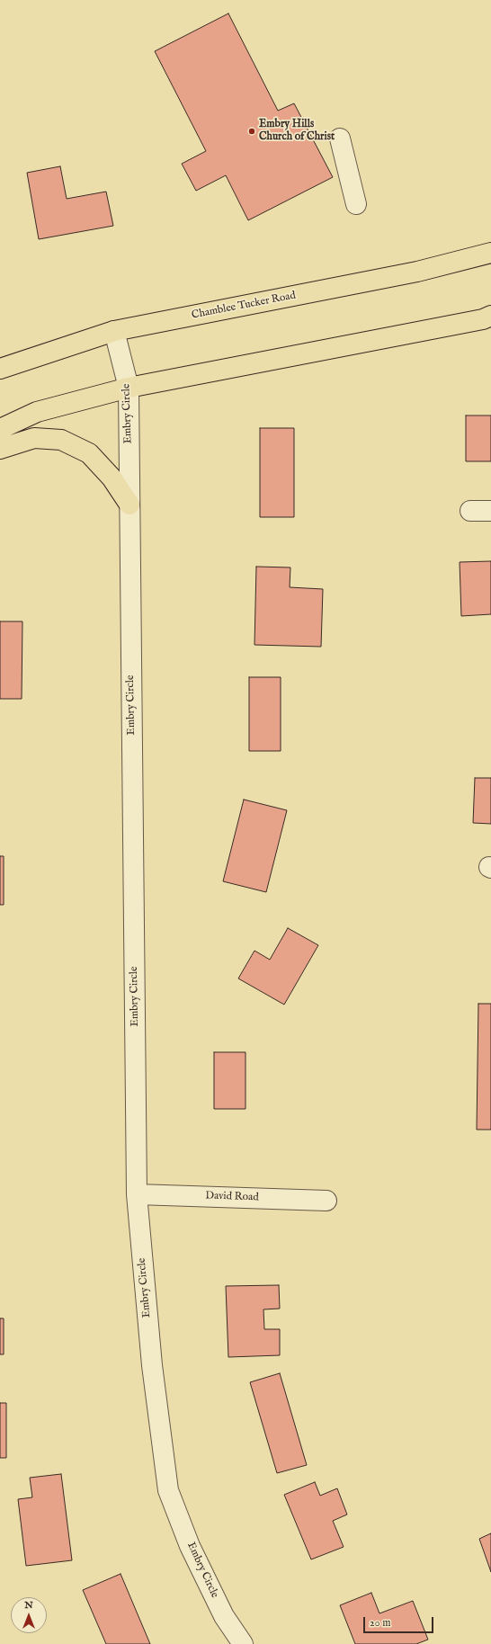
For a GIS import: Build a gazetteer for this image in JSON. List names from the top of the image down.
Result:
{
  "streets": {
    "main road": ["Chamblee Tucker Road"],
    "street": ["Embry Circle", "David Road"]
  },
  "crossings": [
    ["Chamblee Tucker Road", "Embry Circle"],
    ["Embry Circle", "David Road"]
  ],
  "places": ["Embry Hills Church of Christ"],
  "scale_bar": "20 m",
  "north": "top"
}
